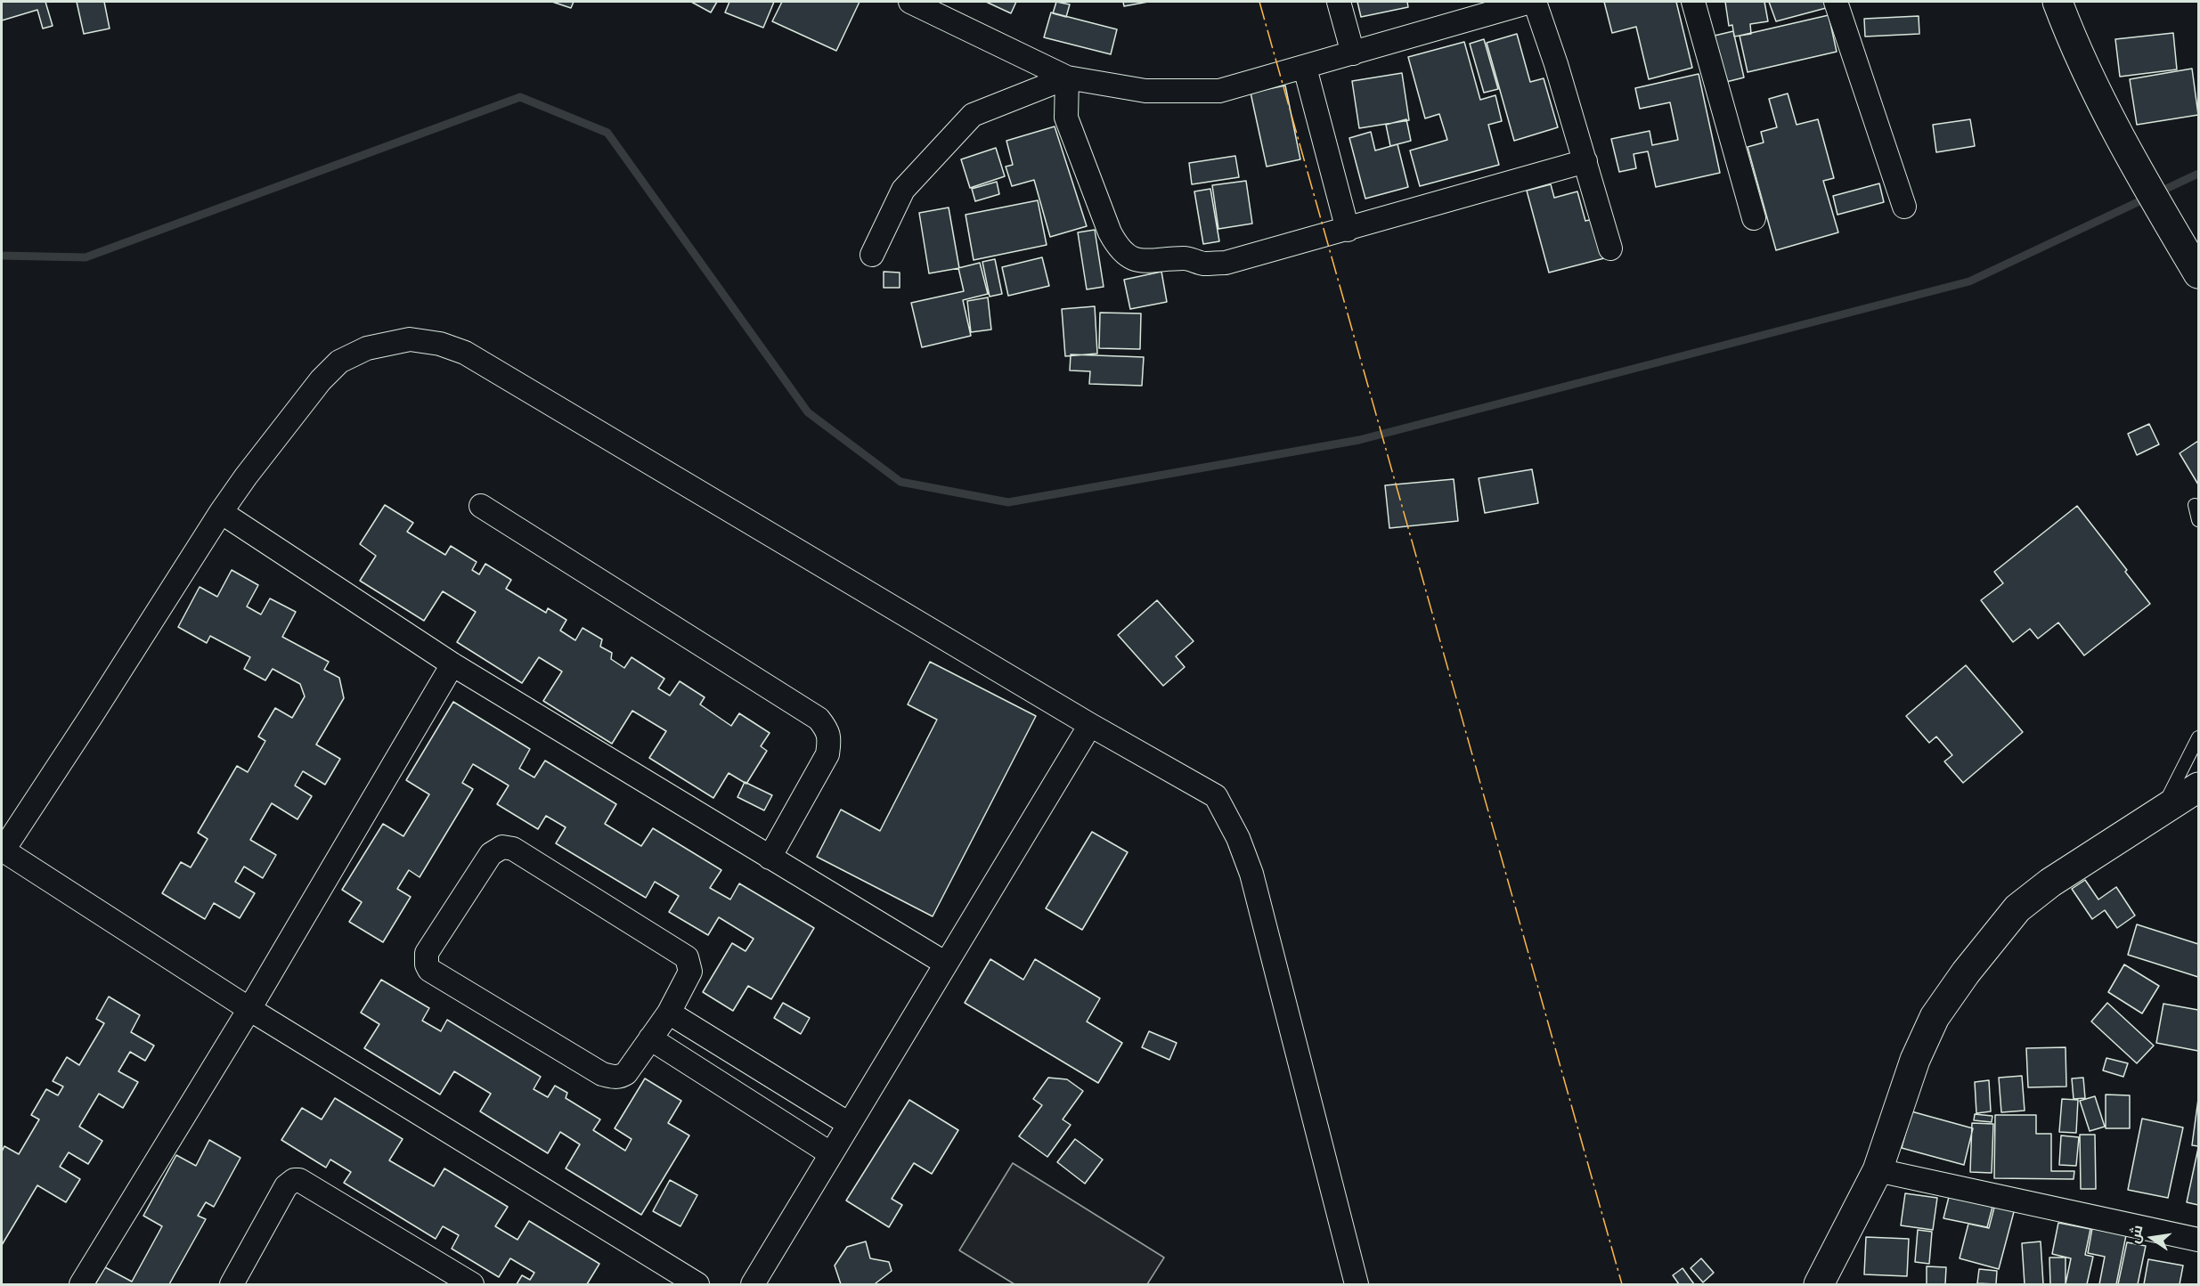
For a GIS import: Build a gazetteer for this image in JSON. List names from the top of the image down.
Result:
{
  "north": "left"
}
